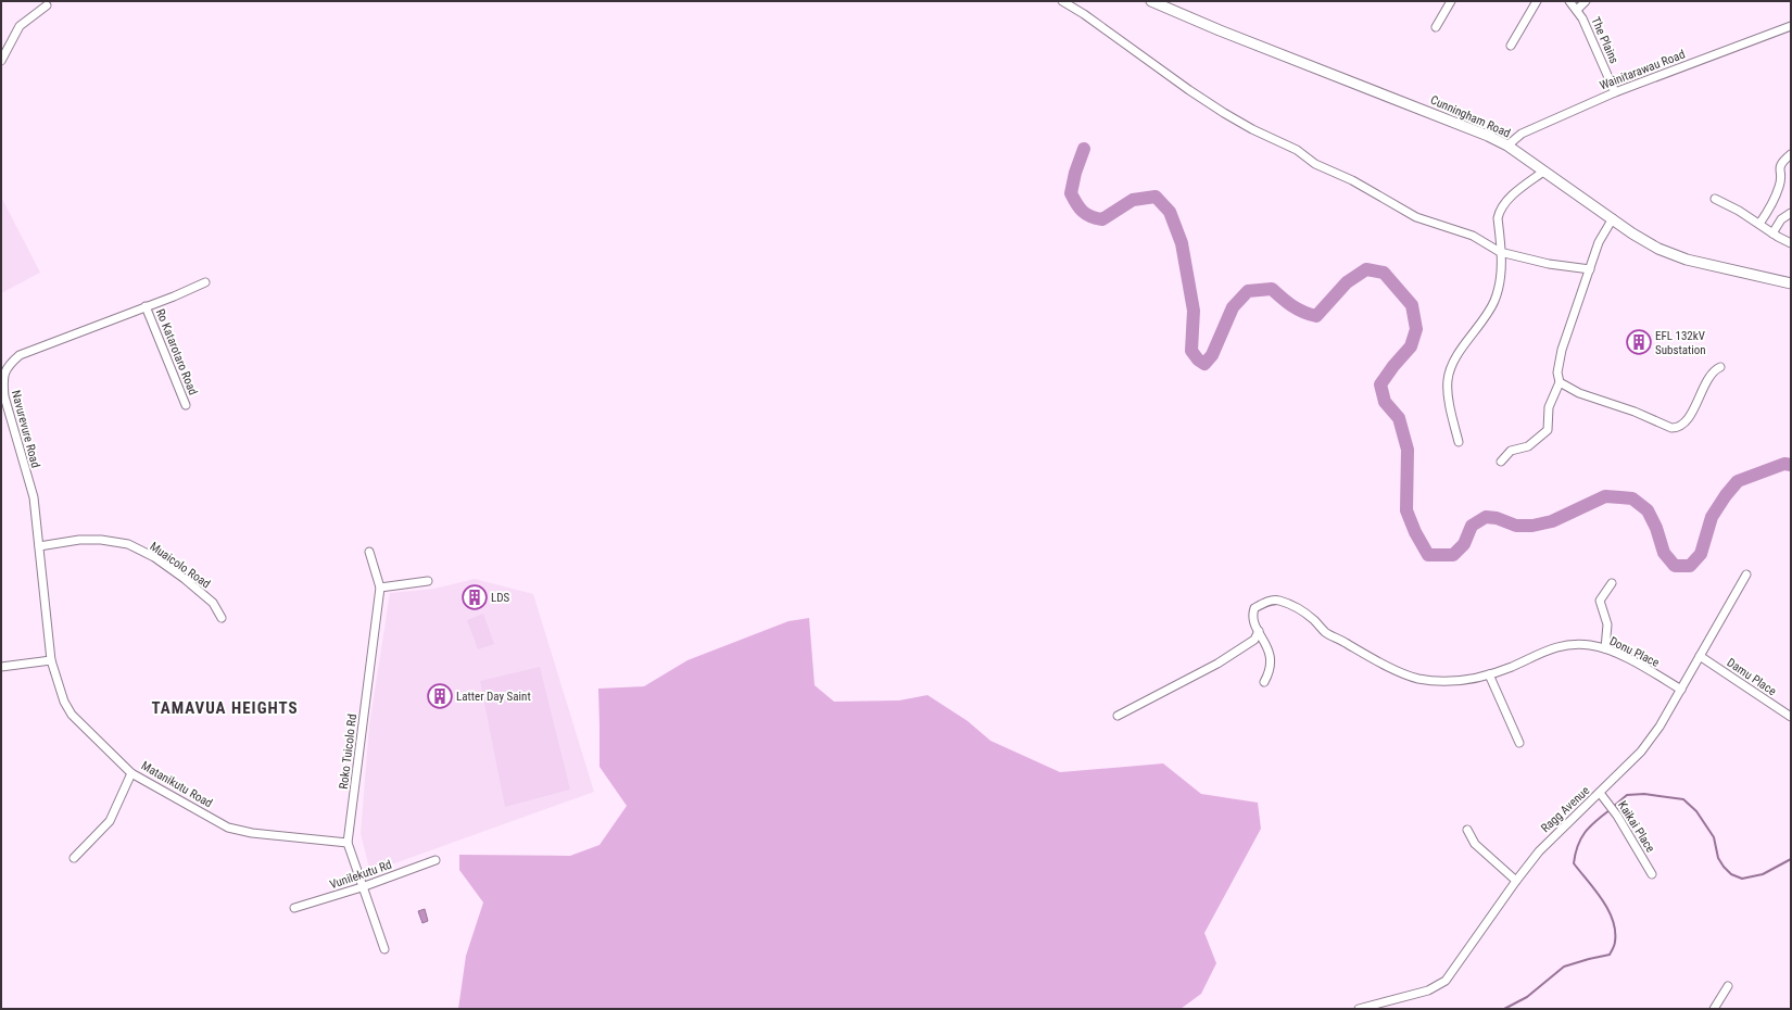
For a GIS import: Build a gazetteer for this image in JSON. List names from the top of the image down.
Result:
{
  "streets": {
    "main road": ["Cunningham Road"],
    "street": [
      "The Plains",
      "Wainitarawau Road",
      "Ro Katarotaro Road",
      "Navurevure Road",
      "Muaicolo Road",
      "Donu Place",
      "Damu Place",
      "Roko Tuicolo Rd",
      "Matanikutu Road",
      "Ragg Avenue",
      "Kaikai Place",
      "Vunilekutu Rd"
    ]
  },
  "crossings": [
    ["The Plains", "Wainitarawau Road"],
    ["Wainitarawau Road", "Cunningham Road"],
    ["Ro Katarotaro Road", "Navurevure Road"],
    ["Navurevure Road", "Muaicolo Road"],
    ["Navurevure Road", "Matanikutu Road"],
    ["Donu Place", "Ragg Avenue"],
    ["Damu Place", "Ragg Avenue"],
    ["Roko Tuicolo Rd", "Matanikutu Road"],
    ["Roko Tuicolo Rd", "Vunilekutu Rd"],
    ["Ragg Avenue", "Kaikai Place"]
  ],
  "districts": ["TAMAVUA HEIGHTS"],
  "places": {
    "building": ["EFL 132kV Substation", "LDS", "Latter Day Saint"]
  }
}
